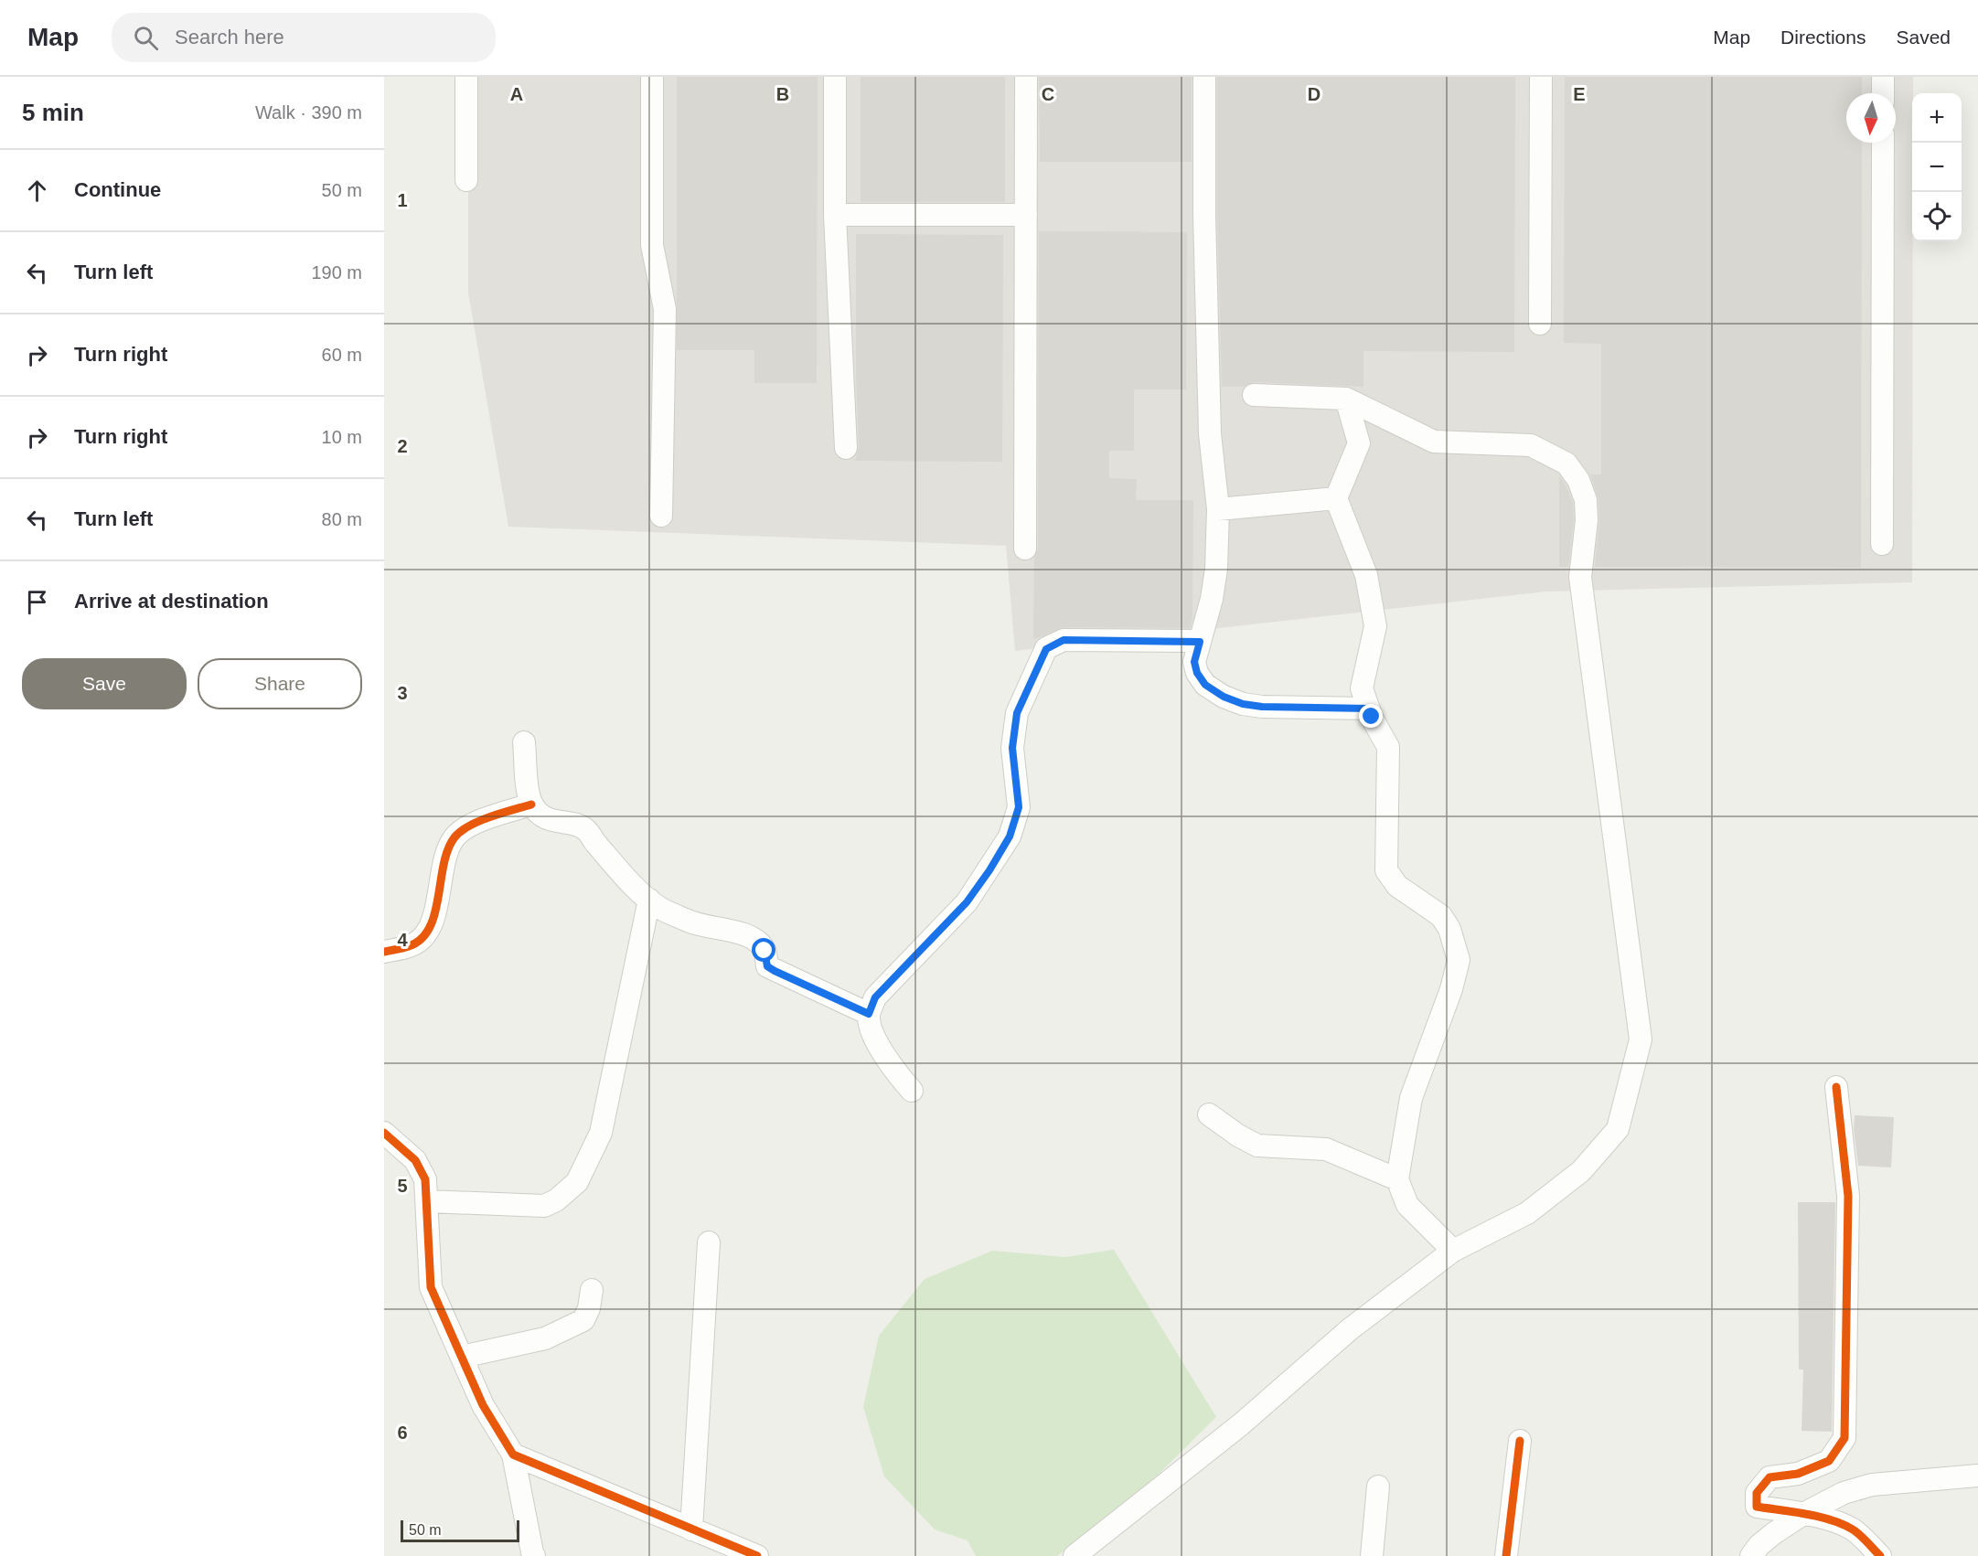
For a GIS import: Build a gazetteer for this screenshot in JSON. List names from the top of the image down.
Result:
{
  "scale_bar": "50 m",
  "north": "bottom",
  "page": {
    "header": "Map",
    "search": "Search here",
    "nav": ["Map", "Directions", "Saved"],
    "heading": ["5 min", "Walk · 390 m"],
    "map_buttons": ["+", "−"],
    "list": [
      ["Continue", "50 m"],
      ["Turn left", "190 m"],
      ["Turn right", "60 m"],
      ["Turn right", "10 m"],
      ["Turn left", "80 m"],
      "Arrive at destination"
    ],
    "buttons": ["Save", "Share"],
    "scale": "50 m"
  },
  "grid": {
    "columns": [
      "A",
      "B",
      "C",
      "D",
      "E"
    ],
    "rows": [
      "1",
      "2",
      "3",
      "4",
      "5",
      "6"
    ]
  }
}
